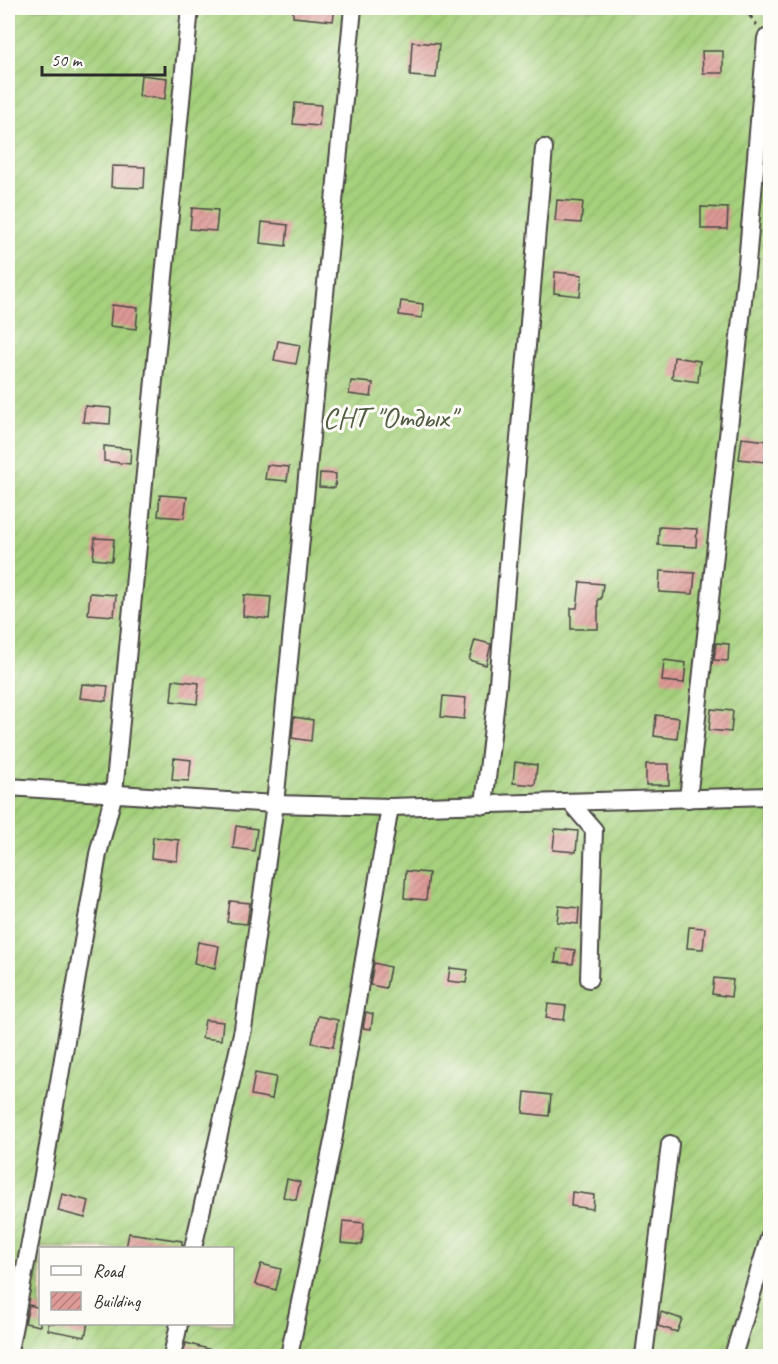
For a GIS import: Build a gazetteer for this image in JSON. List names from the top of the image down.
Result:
{
  "parks": ["СНТ \"Отдых\""],
  "legend": ["Road", "Building"],
  "scale_bar": "50 m"
}
